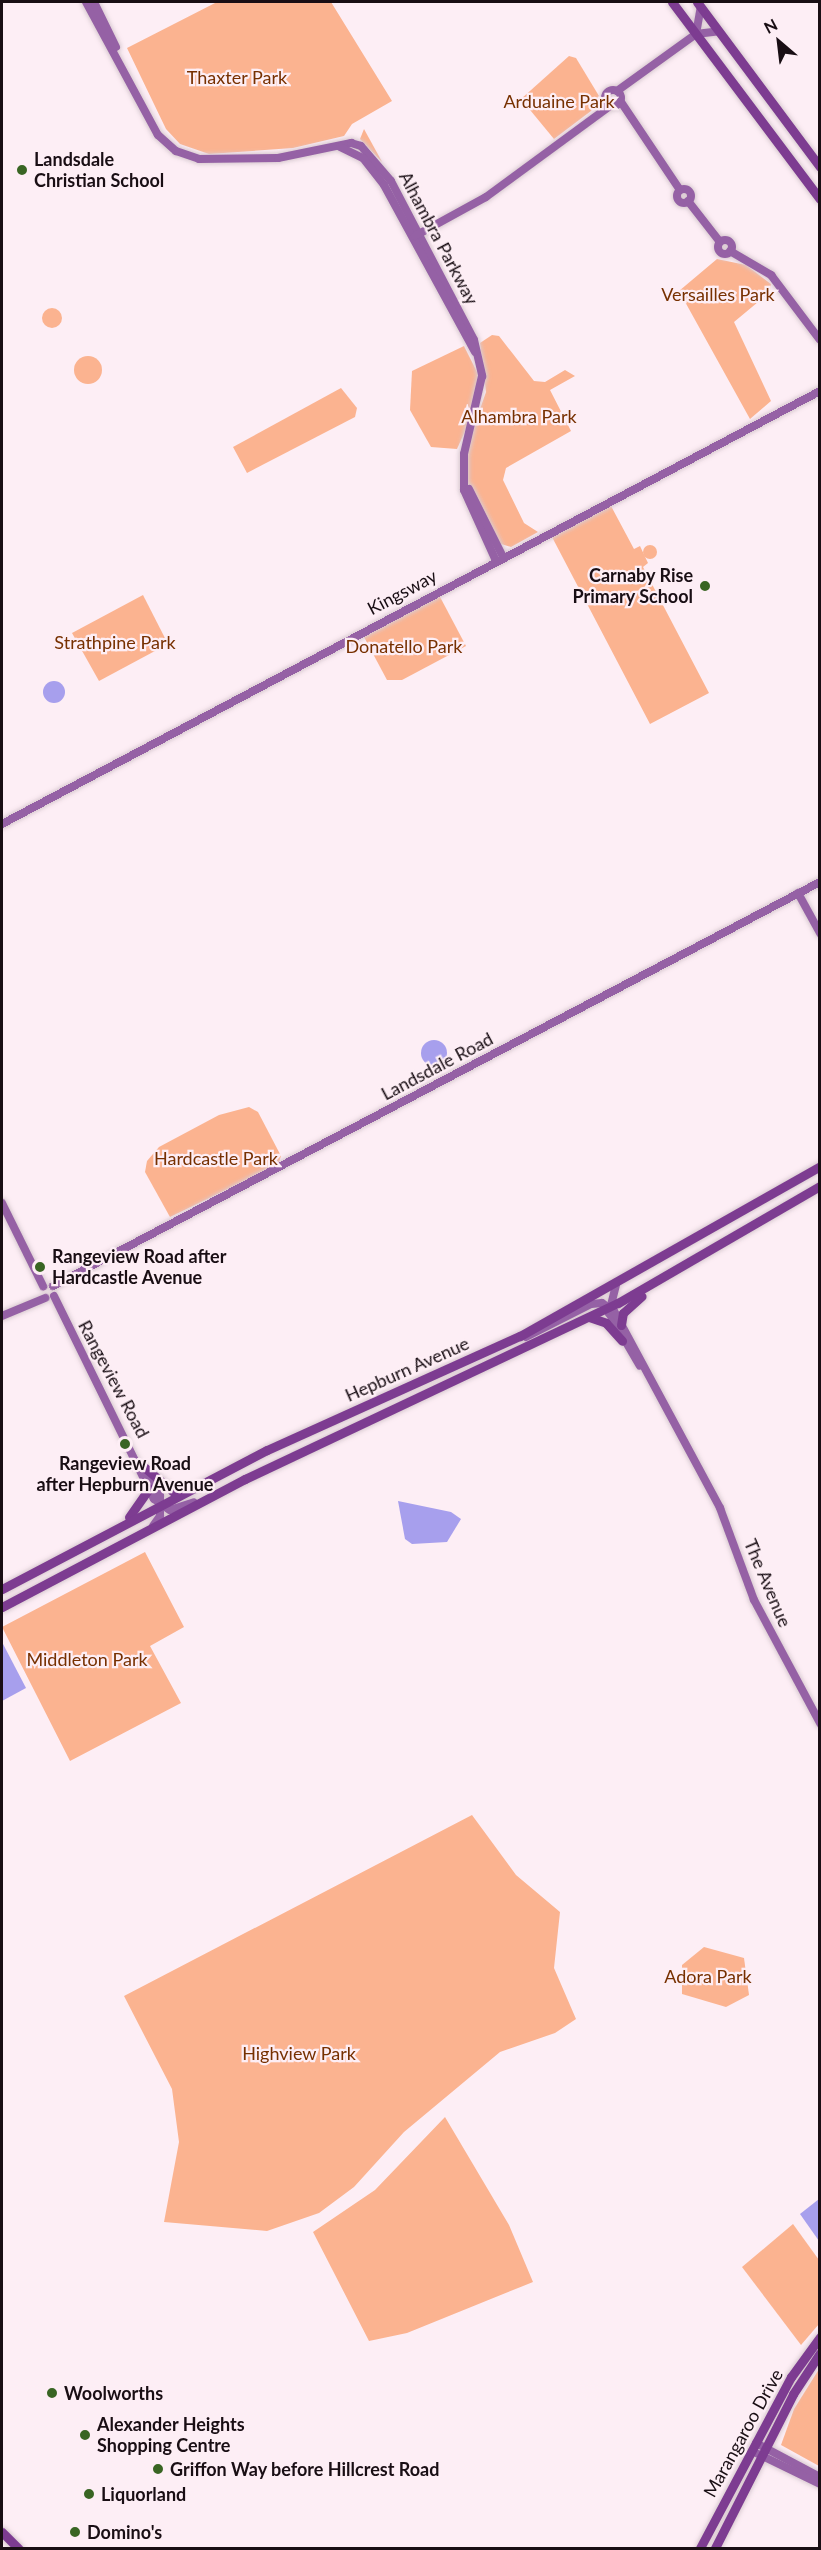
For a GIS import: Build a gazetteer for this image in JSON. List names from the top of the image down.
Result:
{
  "streets": {
    "main road": ["Hepburn Avenue", "Marangaroo Drive"],
    "street": [
      "Alhambra Parkway",
      "Kingsway",
      "Landsdale Road",
      "Rangeview Road",
      "The Avenue"
    ]
  },
  "crossings": [
    ["Alhambra Parkway", "Kingsway"],
    ["Landsdale Road", "Rangeview Road"],
    ["Hepburn Avenue", "Rangeview Road"],
    ["Hepburn Avenue", "The Avenue"]
  ],
  "parks": [
    "Thaxter Park",
    "Arduaine Park",
    "Versailles Park",
    "Alhambra Park",
    "Strathpine Park",
    "Donatello Park",
    "Hardcastle Park",
    "Middleton Park",
    "Adora Park",
    "Highview Park"
  ],
  "places": [
    "Landsdale Christian School",
    "Carnaby Rise Primary School",
    "Rangeview Road after Hardcastle Avenue",
    "Rangeview Road after Hepburn Avenue",
    "Woolworths",
    "Alexander Heights Shopping Centre",
    "Griffon Way before Hillcrest Road",
    "Liquorland",
    "Domino's"
  ],
  "north": "top left"
}
